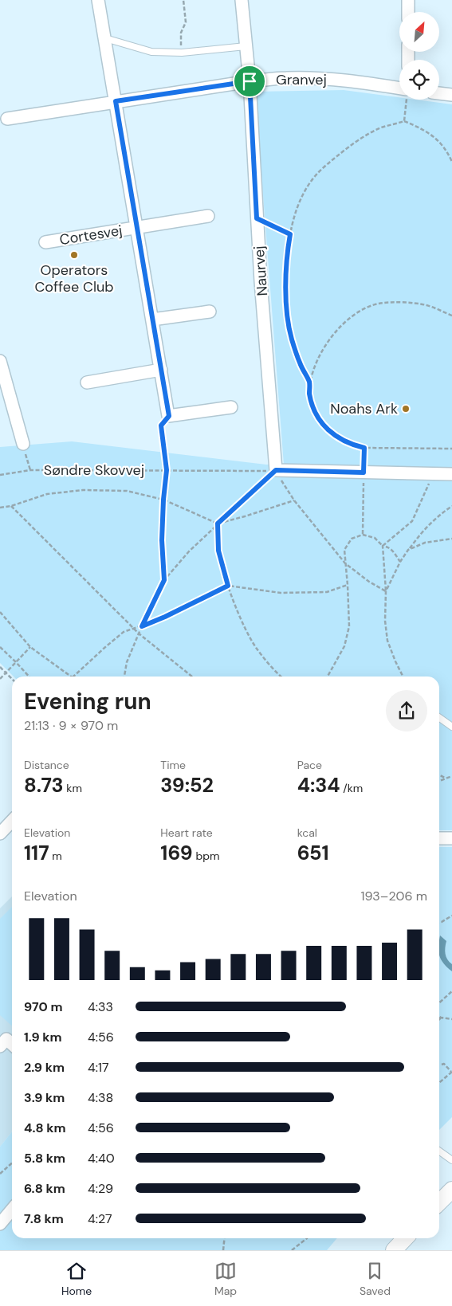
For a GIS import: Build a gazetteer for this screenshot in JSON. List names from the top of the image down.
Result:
{
  "streets": {
    "street": ["Granvej", "Cortesvej", "Naurvej"],
    "path": ["Søndre Skovvej"]
  },
  "crossings": [
    ["Granvej", "Naurvej"],
    ["Naurvej", "Søndre Skovvej"]
  ],
  "places": ["Operators Coffee Club", "Noahs Ark"],
  "north": "top right",
  "page": {
    "heading": ["Evening run", "21:13 · 9 × 970 m"],
    "stats": [
      ["Distance", "8.73 km"],
      ["Time", "39:52"],
      ["Pace", "4:34 /km"],
      ["Elevation", "117 m"],
      ["Heart rate", "169 bpm"],
      ["kcal", "651"]
    ],
    "chart": ["Elevation", "193–206 m"],
    "list": [
      {
        "name": "970 m",
        "note": "4:33"
      },
      {
        "name": "1.9 km",
        "note": "4:56"
      },
      {
        "name": "2.9 km",
        "note": "4:17"
      },
      {
        "name": "3.9 km",
        "note": "4:38"
      },
      {
        "name": "4.8 km",
        "note": "4:56"
      },
      {
        "name": "5.8 km",
        "note": "4:40"
      },
      {
        "name": "6.8 km",
        "note": "4:29"
      },
      {
        "name": "7.8 km",
        "note": "4:27"
      }
    ],
    "tabs": ["Home", "Map", "Saved"]
  }
}
